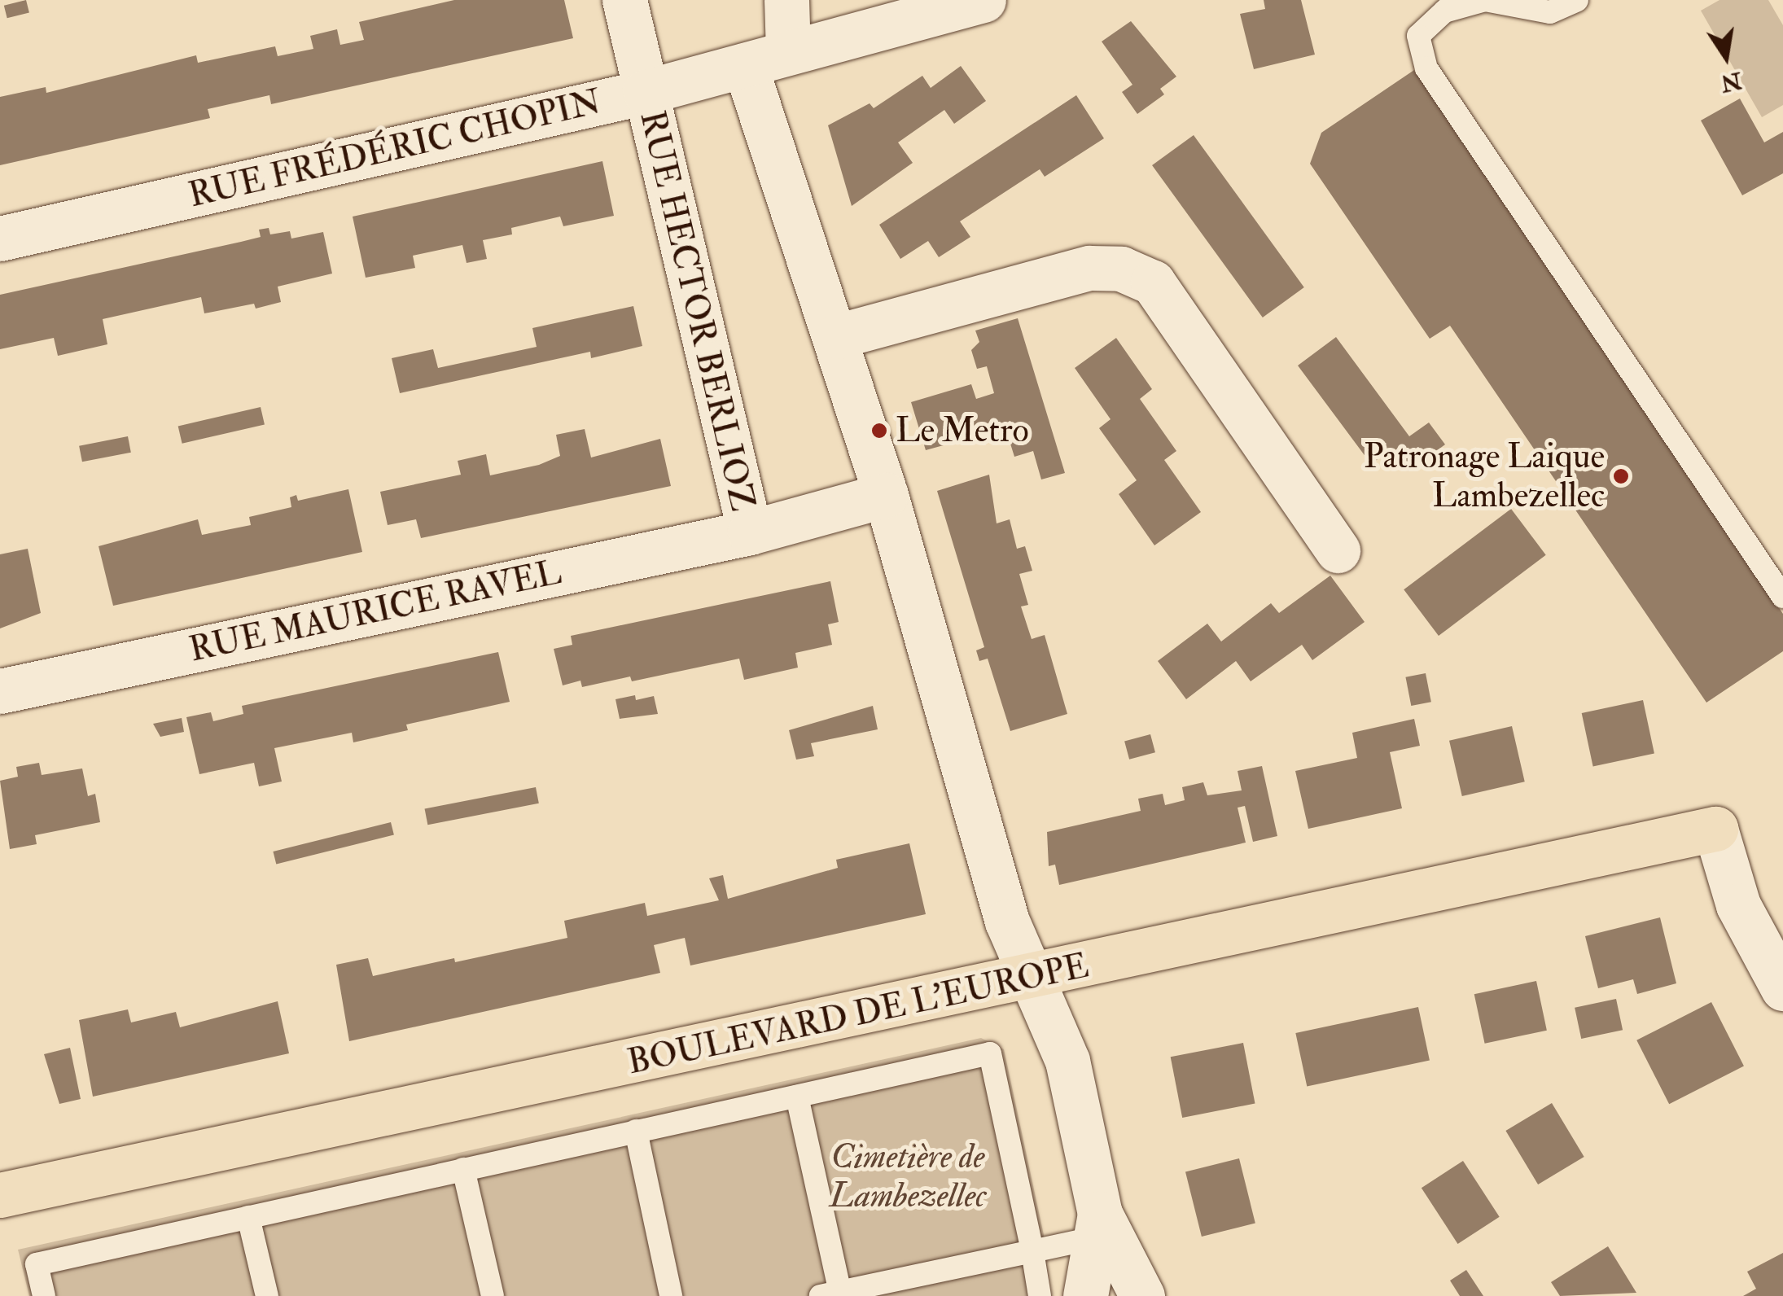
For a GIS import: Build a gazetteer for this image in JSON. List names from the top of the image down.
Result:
{
  "streets": {
    "main road": ["BOULEVARD DE L'EUROPE"],
    "street": ["RUE FRÉDÉRIC CHOPIN", "RUE HECTOR BERLIOZ", "RUE MAURICE RAVEL"]
  },
  "crossings": [
    ["RUE FRÉDÉRIC CHOPIN", "RUE HECTOR BERLIOZ"],
    ["RUE HECTOR BERLIOZ", "RUE MAURICE RAVEL"]
  ],
  "parks": ["Cimetière de Lambezellec"],
  "places": ["Le Metro", "Patronage Laique Lambezellec"],
  "north": "bottom"
}
